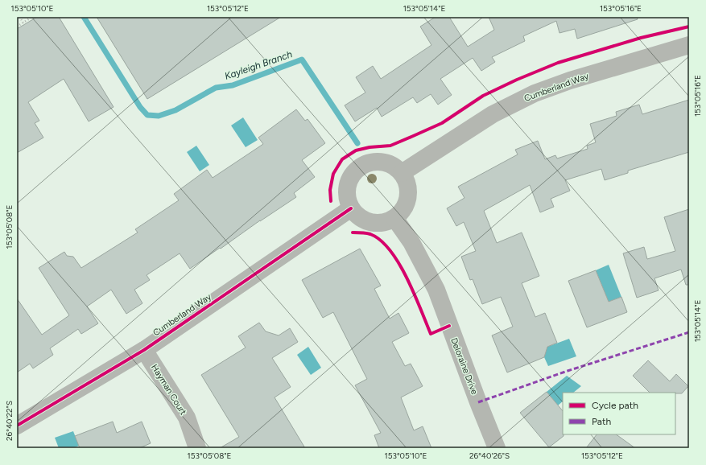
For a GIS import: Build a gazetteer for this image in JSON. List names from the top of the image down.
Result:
{
  "streets": {
    "street": ["Cumberland Way", "Deloraine Drive", "Hayman Court"]
  },
  "crossings": [
    ["Cumberland Way", "Deloraine Drive"],
    ["Cumberland Way", "Hayman Court"]
  ],
  "water": ["Kayleigh Branch"],
  "legend": ["Cycle path", "Path"],
  "coordinates": [
    "153°05'10\"E",
    "153°05'12\"E",
    "153°05'14\"E",
    "153°05'16\"E",
    "153°05'08\"E",
    "26°40'22\"S",
    "26°40'26\"S"
  ]
}
